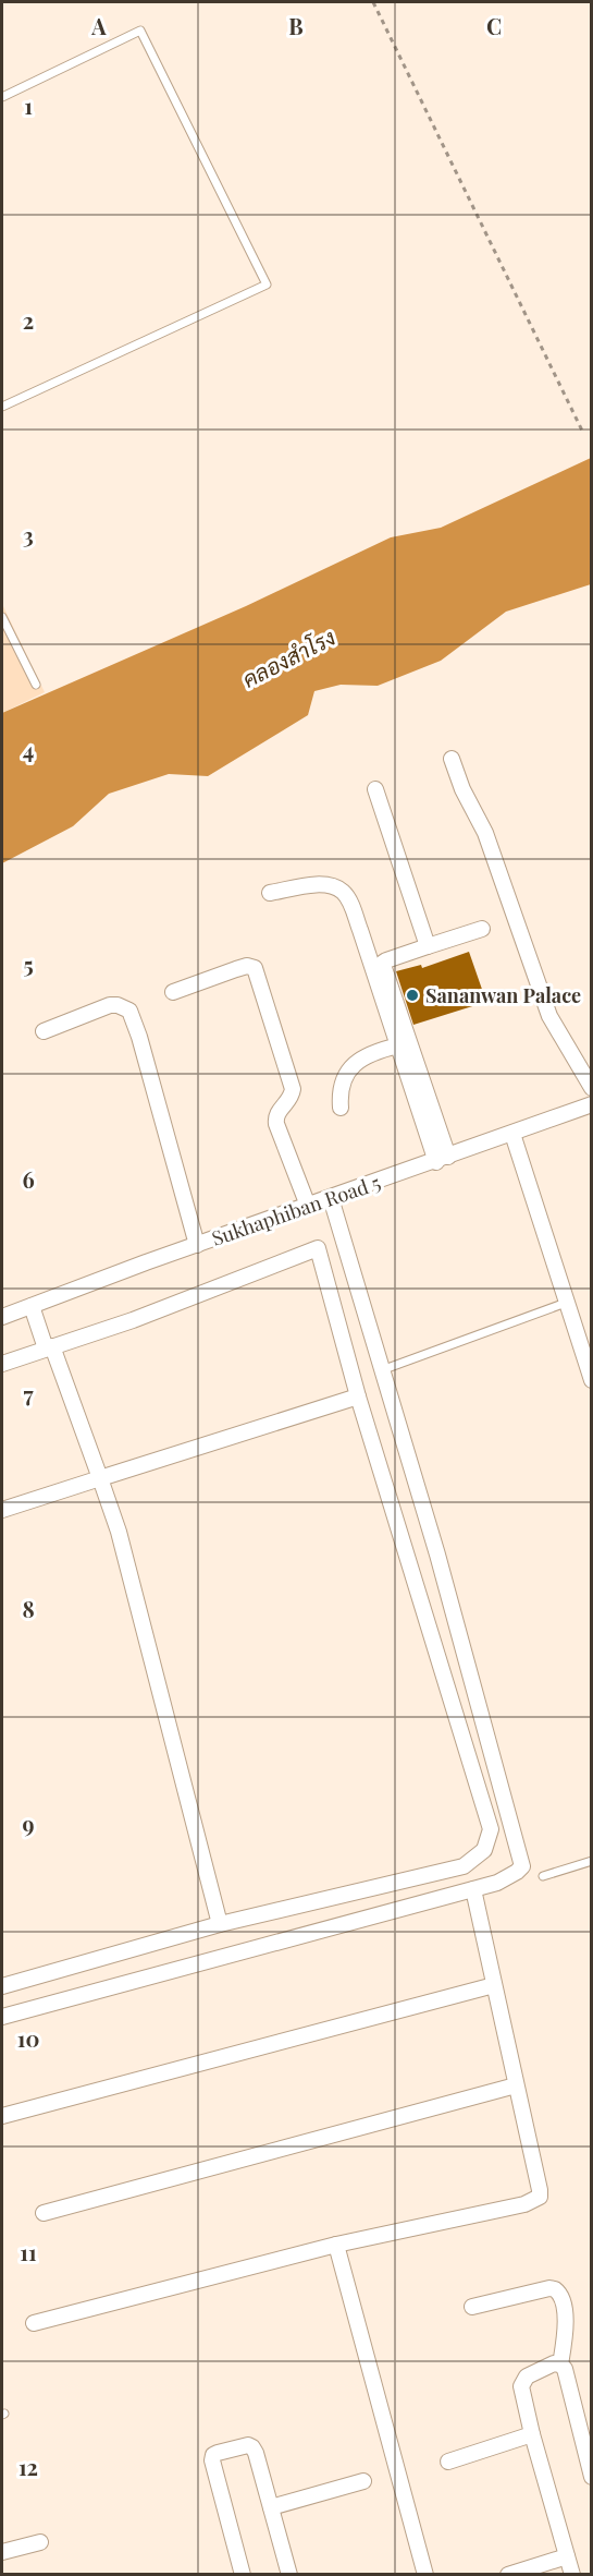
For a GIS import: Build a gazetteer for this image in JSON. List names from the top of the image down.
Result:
{
  "streets": {
    "street": ["Sukhaphiban Road 5"]
  },
  "water": ["คลองสำโรง"],
  "places": ["Sananwan Palace"],
  "grid": {
    "columns": ["A", "B", "C"],
    "rows": [
      "1",
      "2",
      "3",
      "4",
      "5",
      "6",
      "7",
      "8",
      "9",
      "10",
      "11",
      "12"
    ]
  }
}
